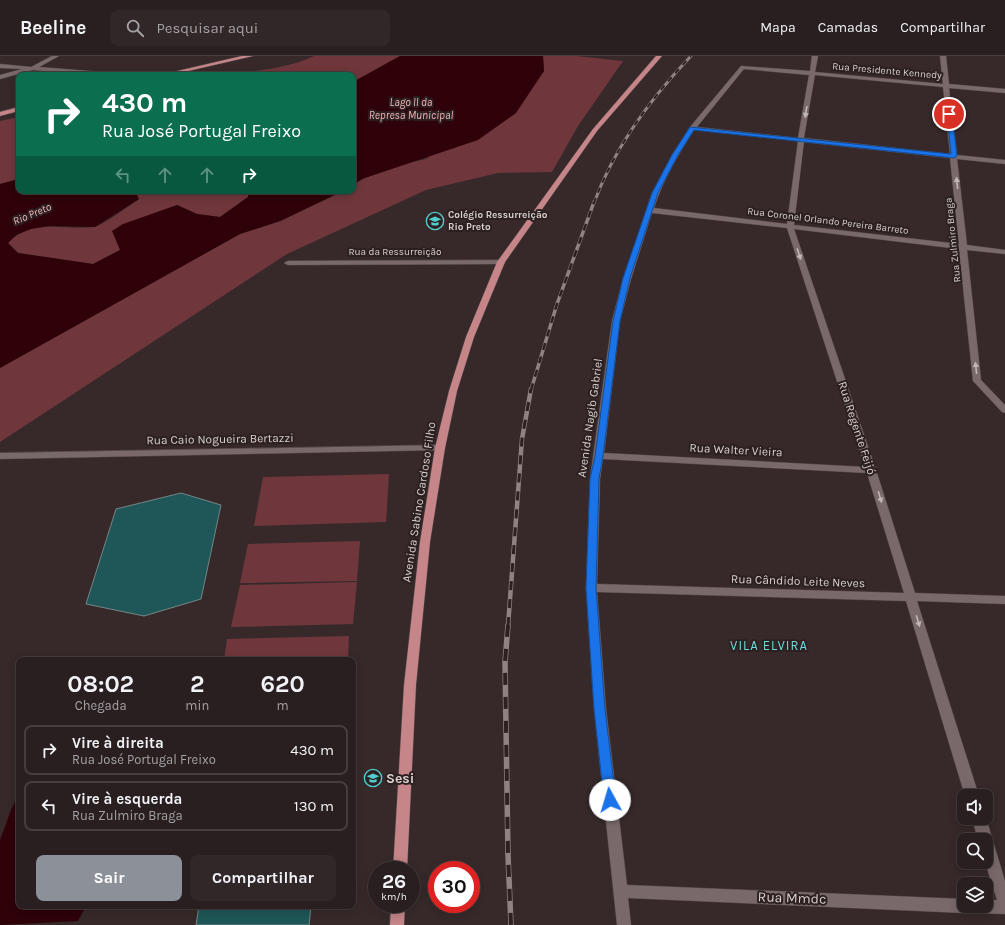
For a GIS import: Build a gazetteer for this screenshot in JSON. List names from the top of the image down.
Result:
{
  "streets": {
    "main road": ["Avenida Sabino Cardoso Filho"],
    "street": [
      "Rua Presidente Kennedy",
      "Rua Coronel Orlando Pereira Barreto",
      "Rua Zulmiro Braga",
      "Rua da Ressurreição",
      "Avenida Nagib Gabriel",
      "Rua Regente Feijó",
      "Rua Caio Nogueira Bertazzi",
      "Rua Walter Vieira",
      "Rua Cândido Leite Neves",
      "Rua Mmdc"
    ]
  },
  "crossings": [
    ["Rua Presidente Kennedy", "Rua Zulmiro Braga"],
    ["Rua Presidente Kennedy", "Avenida Nagib Gabriel"],
    ["Rua Presidente Kennedy", "Rua Regente Feijó"],
    ["Rua Coronel Orlando Pereira Barreto", "Rua Zulmiro Braga"],
    ["Rua Coronel Orlando Pereira Barreto", "Avenida Nagib Gabriel"],
    ["Rua Coronel Orlando Pereira Barreto", "Rua Regente Feijó"],
    ["Rua da Ressurreição", "Avenida Sabino Cardoso Filho"],
    ["Avenida Nagib Gabriel", "Rua Walter Vieira"],
    ["Avenida Nagib Gabriel", "Rua Cândido Leite Neves"],
    ["Avenida Nagib Gabriel", "Rua Mmdc"],
    ["Rua Regente Feijó", "Rua Walter Vieira"],
    ["Rua Regente Feijó", "Rua Cândido Leite Neves"],
    ["Rua Caio Nogueira Bertazzi", "Avenida Sabino Cardoso Filho"]
  ],
  "one_way": ["Rua Zulmiro Braga", "Rua Regente Feijó"],
  "districts": ["VILA ELVIRA"],
  "water": ["Lago II da Represa Municipal", "Rio Preto"],
  "places": {
    "school or university": ["Colégio Ressurreição Rio Preto", "Sesi"]
  },
  "page": {
    "header": "Beeline",
    "search": "Pesquisar aqui",
    "nav": ["Mapa", "Camadas", "Compartilhar"],
    "turn": ["430 m", "Rua José Portugal Freixo"],
    "eta": [
      "08:02",
      "Chegada",
      "2",
      "min",
      "620",
      "m"
    ],
    "list": [
      {
        "name": "Vire à direita",
        "note": "Rua José Portugal Freixo",
        "value": "430 m"
      },
      {
        "name": "Vire à esquerda",
        "note": "Rua Zulmiro Braga",
        "value": "130 m"
      }
    ],
    "buttons": ["Sair", "Compartilhar"],
    "speed": "26 km/h",
    "limit": "30"
  }
}
